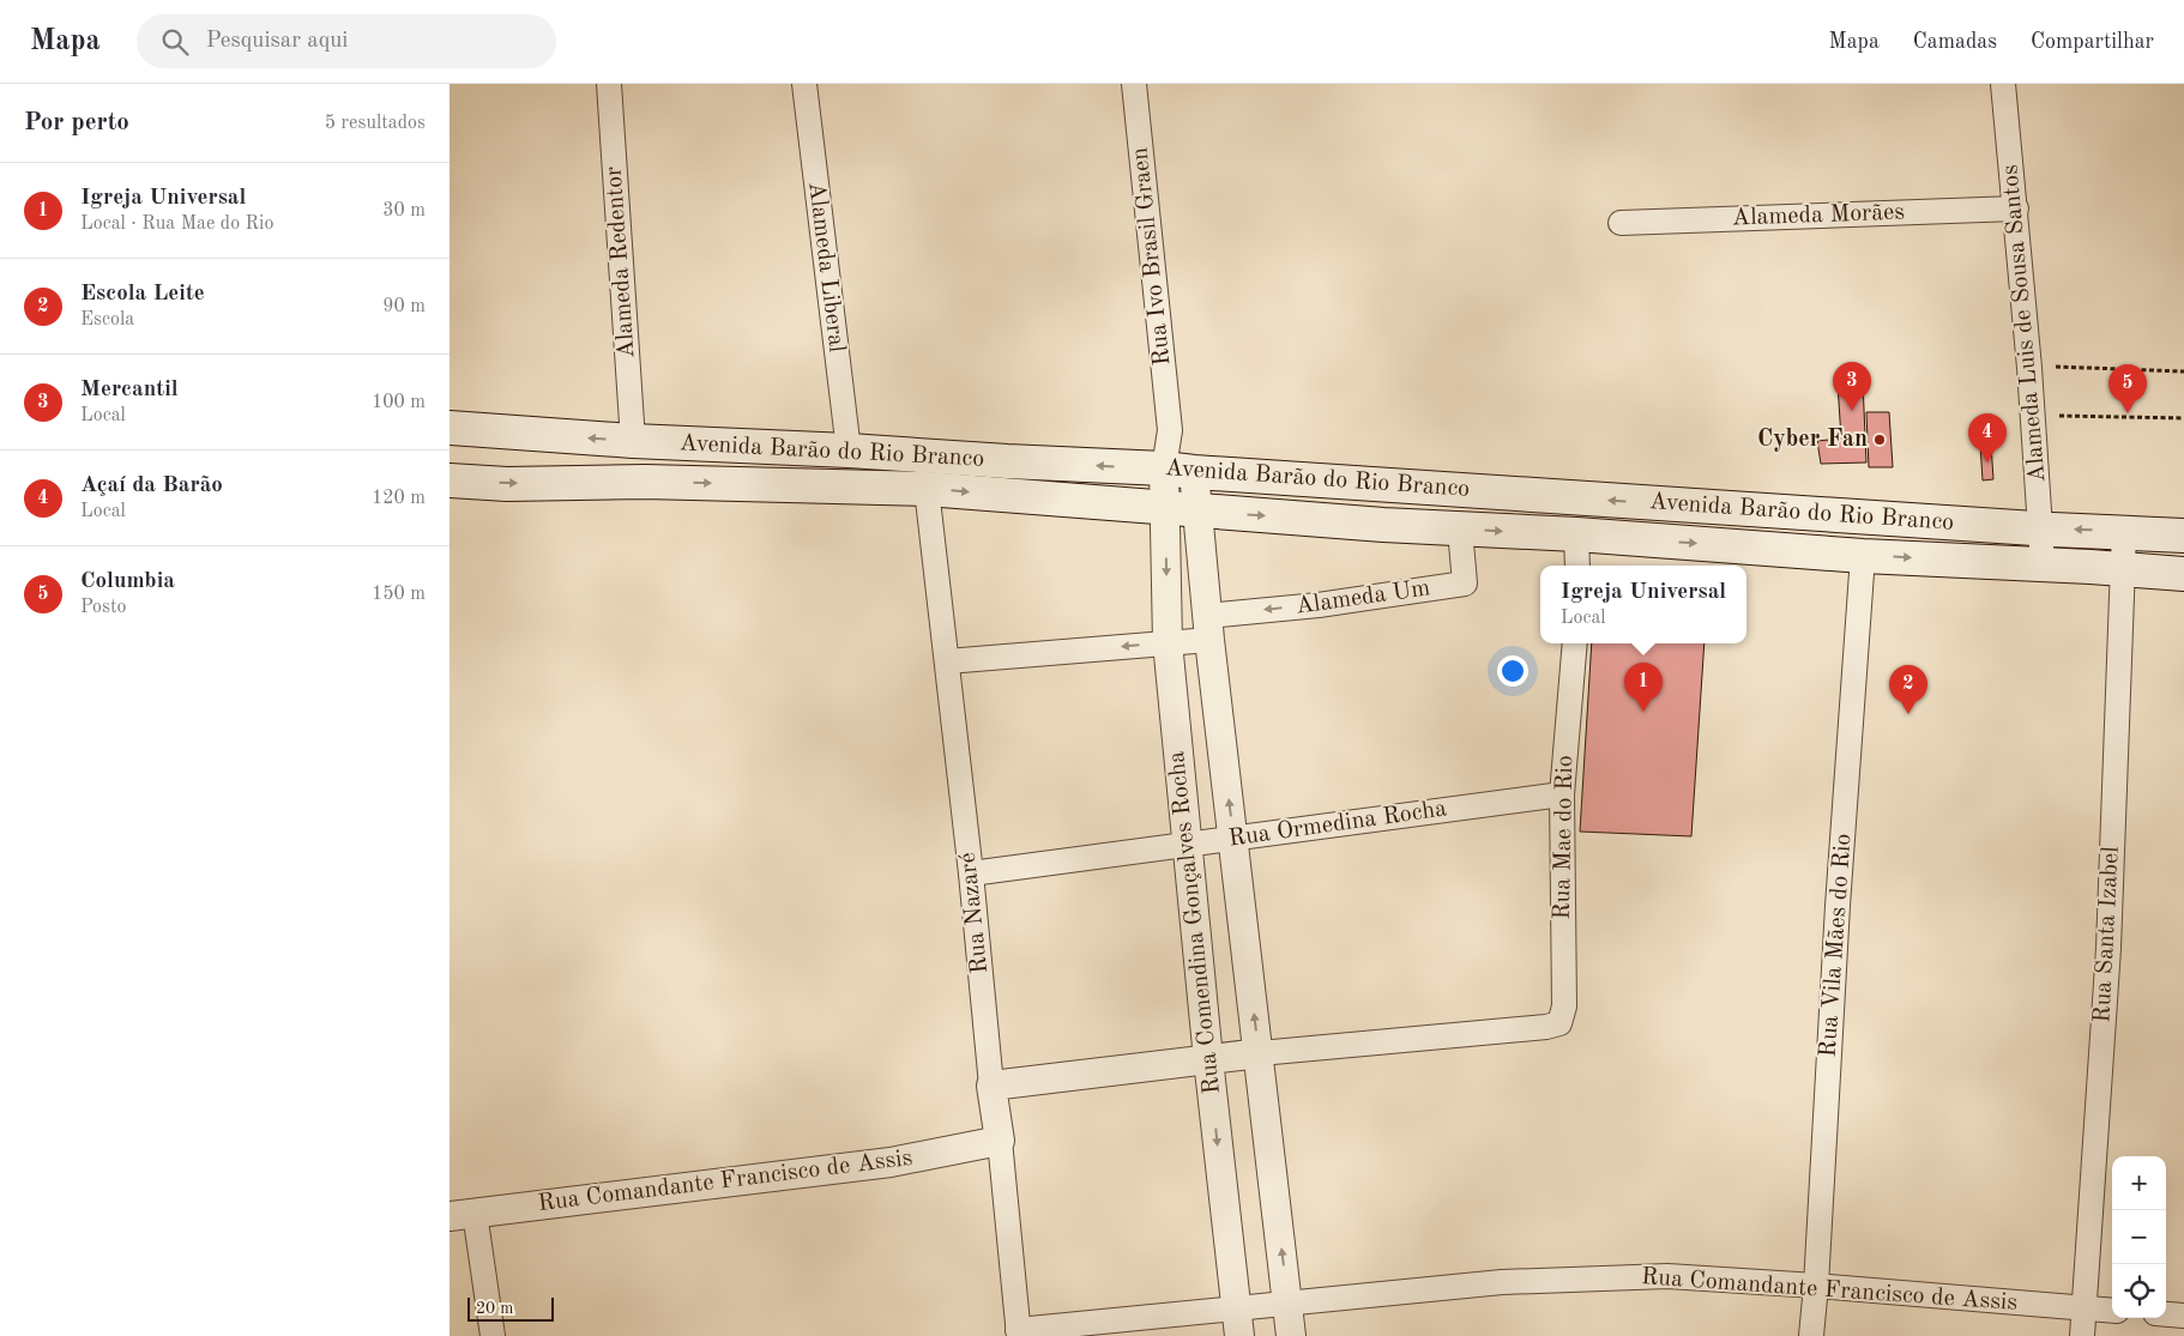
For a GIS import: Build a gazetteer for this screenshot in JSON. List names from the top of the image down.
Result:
{
  "streets": {
    "main road": ["Avenida Barão do Rio Branco"],
    "street": [
      "Alameda Morães",
      "Rua Ivo Brasil Graen",
      "Alameda Redentor",
      "Alameda Liberal",
      "Alameda Luis de Sousa Santos",
      "Alameda Um",
      "Rua Ormedina Rocha",
      "Rua Mae do Rio",
      "Rua Nazaré",
      "Rua Comendina Gonçalves Rocha",
      "Rua Santa Izabel",
      "Rua Vila Mães do Rio",
      "Rua Comandante Francisco de Assis"
    ]
  },
  "crossings": [
    ["Alameda Morães", "Alameda Luis de Sousa Santos"],
    ["Rua Ivo Brasil Graen", "Avenida Barão do Rio Branco"],
    ["Rua Ivo Brasil Graen", "Rua Comendina Gonçalves Rocha"],
    ["Alameda Redentor", "Avenida Barão do Rio Branco"],
    ["Alameda Liberal", "Avenida Barão do Rio Branco"],
    ["Alameda Luis de Sousa Santos", "Avenida Barão do Rio Branco"],
    ["Avenida Barão do Rio Branco", "Alameda Um"],
    ["Avenida Barão do Rio Branco", "Rua Nazaré"],
    ["Avenida Barão do Rio Branco", "Rua Comendina Gonçalves Rocha"],
    ["Avenida Barão do Rio Branco", "Rua Santa Izabel"],
    ["Avenida Barão do Rio Branco", "Rua Vila Mães do Rio"],
    ["Alameda Um", "Rua Nazaré"],
    ["Alameda Um", "Rua Comendina Gonçalves Rocha"],
    ["Rua Ormedina Rocha", "Rua Mae do Rio"],
    ["Rua Ormedina Rocha", "Rua Nazaré"],
    ["Rua Ormedina Rocha", "Rua Comendina Gonçalves Rocha"],
    ["Rua Mae do Rio", "Rua Comendina Gonçalves Rocha"],
    ["Rua Nazaré", "Rua Comandante Francisco de Assis"],
    ["Rua Comendina Gonçalves Rocha", "Rua Comandante Francisco de Assis"],
    ["Rua Santa Izabel", "Rua Comandante Francisco de Assis"],
    ["Rua Vila Mães do Rio", "Rua Comandante Francisco de Assis"]
  ],
  "one_way": ["Alameda Um"],
  "places": ["Cyber Fan"],
  "scale_bar": "20 m",
  "page": {
    "header": "Mapa",
    "search": "Pesquisar aqui",
    "nav": ["Mapa", "Camadas", "Compartilhar"],
    "heading": ["Por perto", "5 resultados"],
    "list": [
      {
        "mark": "1",
        "name": "Igreja Universal",
        "note": "Local · Rua Mae do Rio",
        "value": "30 m"
      },
      {
        "mark": "2",
        "name": "Escola Leite",
        "note": "Escola",
        "value": "90 m"
      },
      {
        "mark": "3",
        "name": "Mercantil",
        "note": "Local",
        "value": "100 m"
      },
      {
        "mark": "4",
        "name": "Açaí da Barão",
        "note": "Local",
        "value": "120 m"
      },
      {
        "mark": "5",
        "name": "Columbia",
        "note": "Posto",
        "value": "150 m"
      }
    ],
    "pins": [
      "3",
      "5",
      "4",
      "1",
      "2"
    ],
    "popup": ["Igreja Universal", "Local"],
    "map_buttons": ["+", "−"],
    "scale": "20 m"
  }
}
